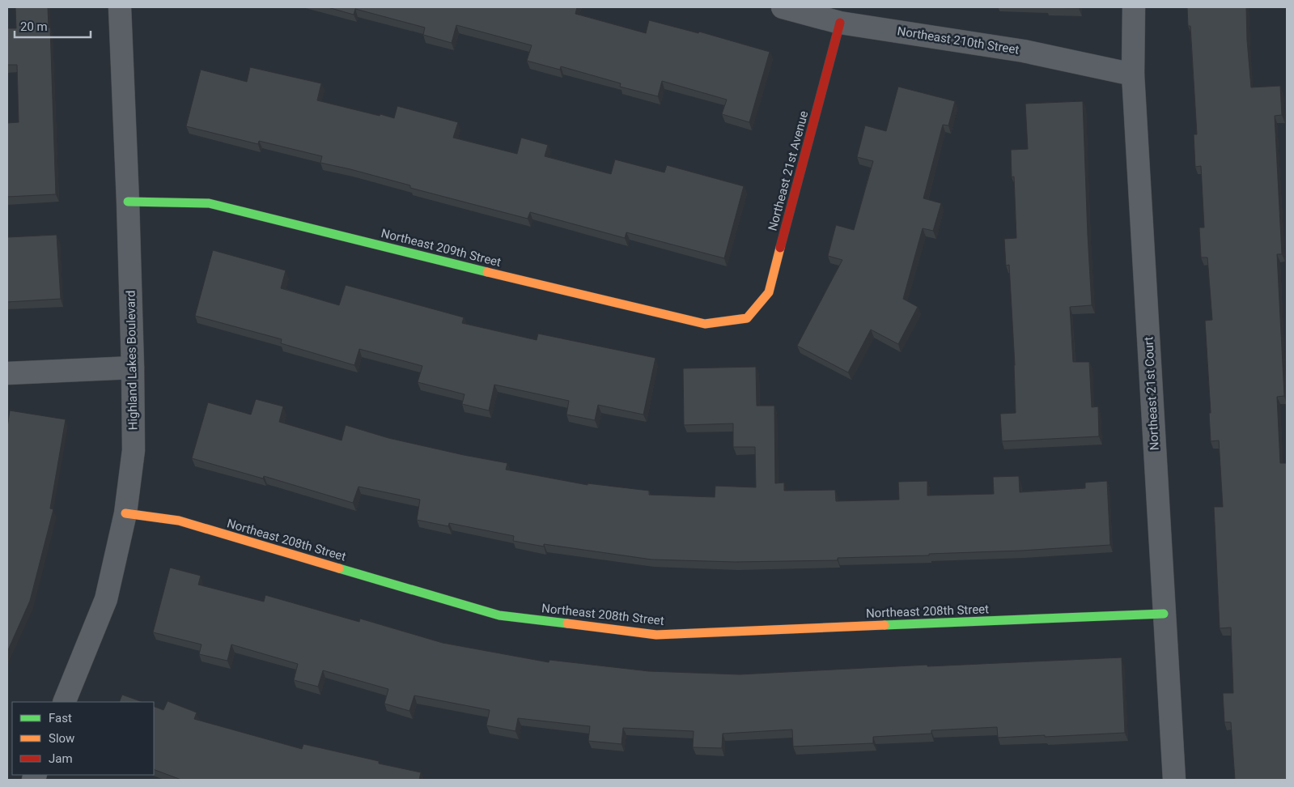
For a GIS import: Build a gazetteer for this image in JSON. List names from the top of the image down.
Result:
{
  "streets": {
    "street": [
      "Northeast 210th Street",
      "Northeast 21st Avenue",
      "Northeast 209th Street",
      "Highland Lakes Boulevard",
      "Northeast 21st Court",
      "Northeast 208th Street"
    ]
  },
  "crossings": [
    ["Northeast 210th Street", "Northeast 21st Avenue"],
    ["Northeast 210th Street", "Northeast 21st Court"],
    ["Northeast 21st Avenue", "Northeast 209th Street"],
    ["Northeast 209th Street", "Highland Lakes Boulevard"],
    ["Highland Lakes Boulevard", "Northeast 208th Street"],
    ["Northeast 21st Court", "Northeast 208th Street"]
  ],
  "legend": ["Fast", "Slow", "Jam"],
  "scale_bar": "20 m"
}
